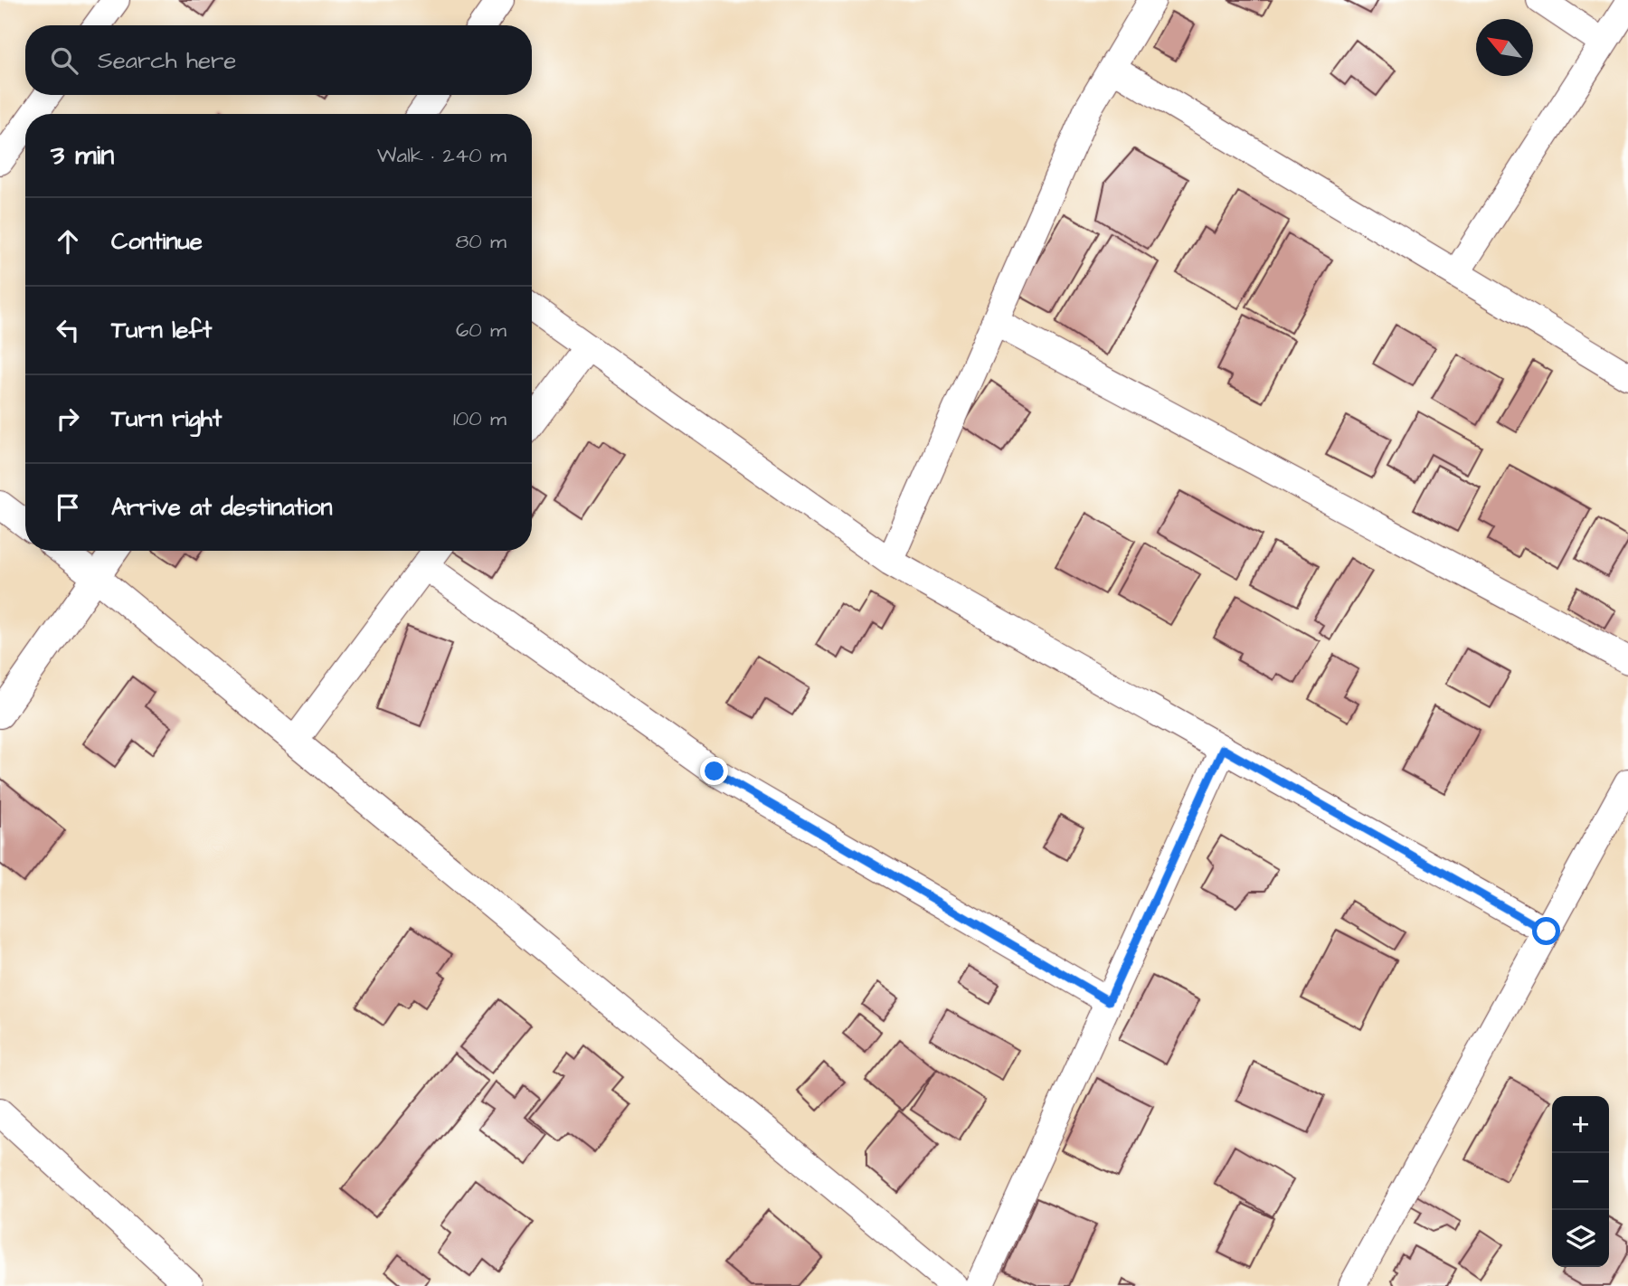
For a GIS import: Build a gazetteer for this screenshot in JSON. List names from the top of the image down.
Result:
{
  "north": "top left",
  "page": {
    "search": "Search here",
    "heading": ["3 min", "Walk · 240 m"],
    "list": [
      ["Continue", "80 m"],
      ["Turn left", "60 m"],
      ["Turn right", "100 m"],
      "Arrive at destination"
    ],
    "map_buttons": ["+", "−"]
  }
}
